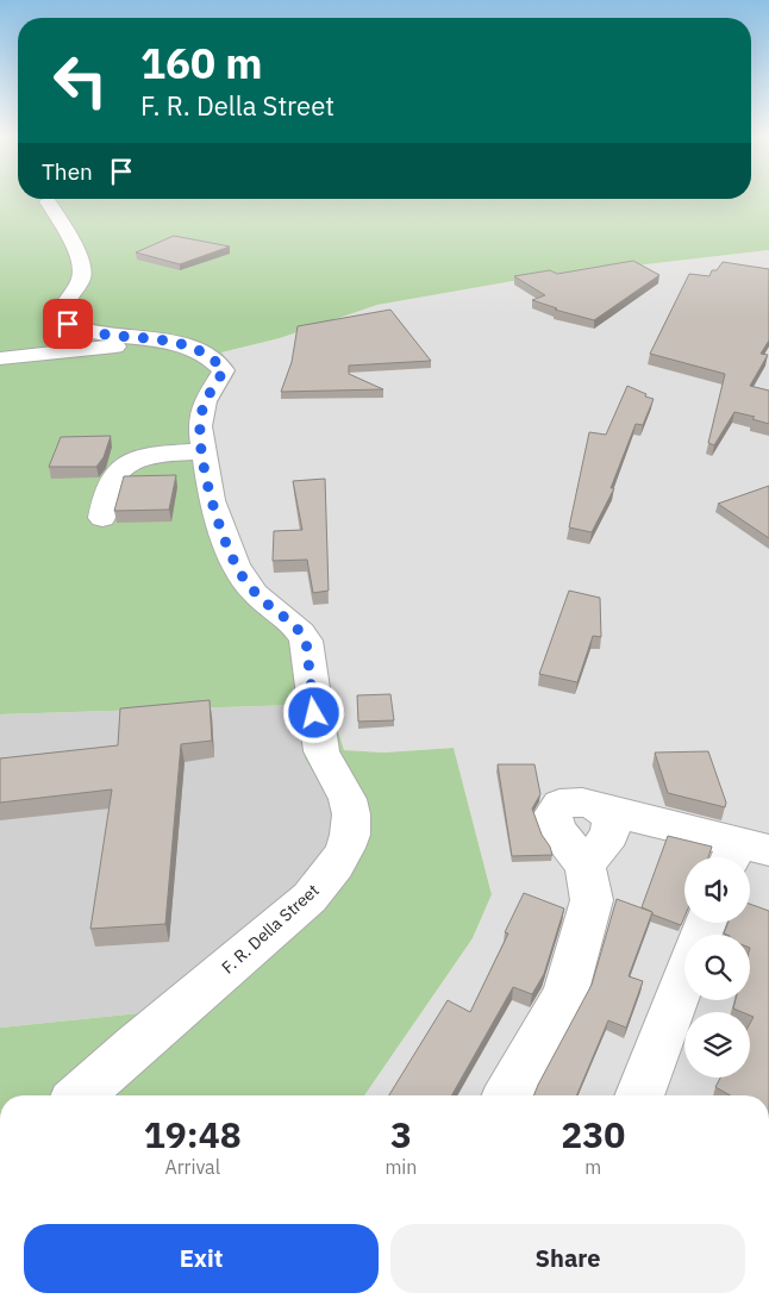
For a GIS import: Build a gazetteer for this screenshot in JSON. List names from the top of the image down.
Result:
{
  "streets": {
    "street": ["F. R. Della Street"]
  },
  "page": {
    "turn": ["160 m", "F. R. Della Street"],
    "then": "Then",
    "eta": [
      "19:48",
      "Arrival",
      "3",
      "min",
      "230",
      "m"
    ],
    "buttons": ["Exit", "Share"]
  }
}
